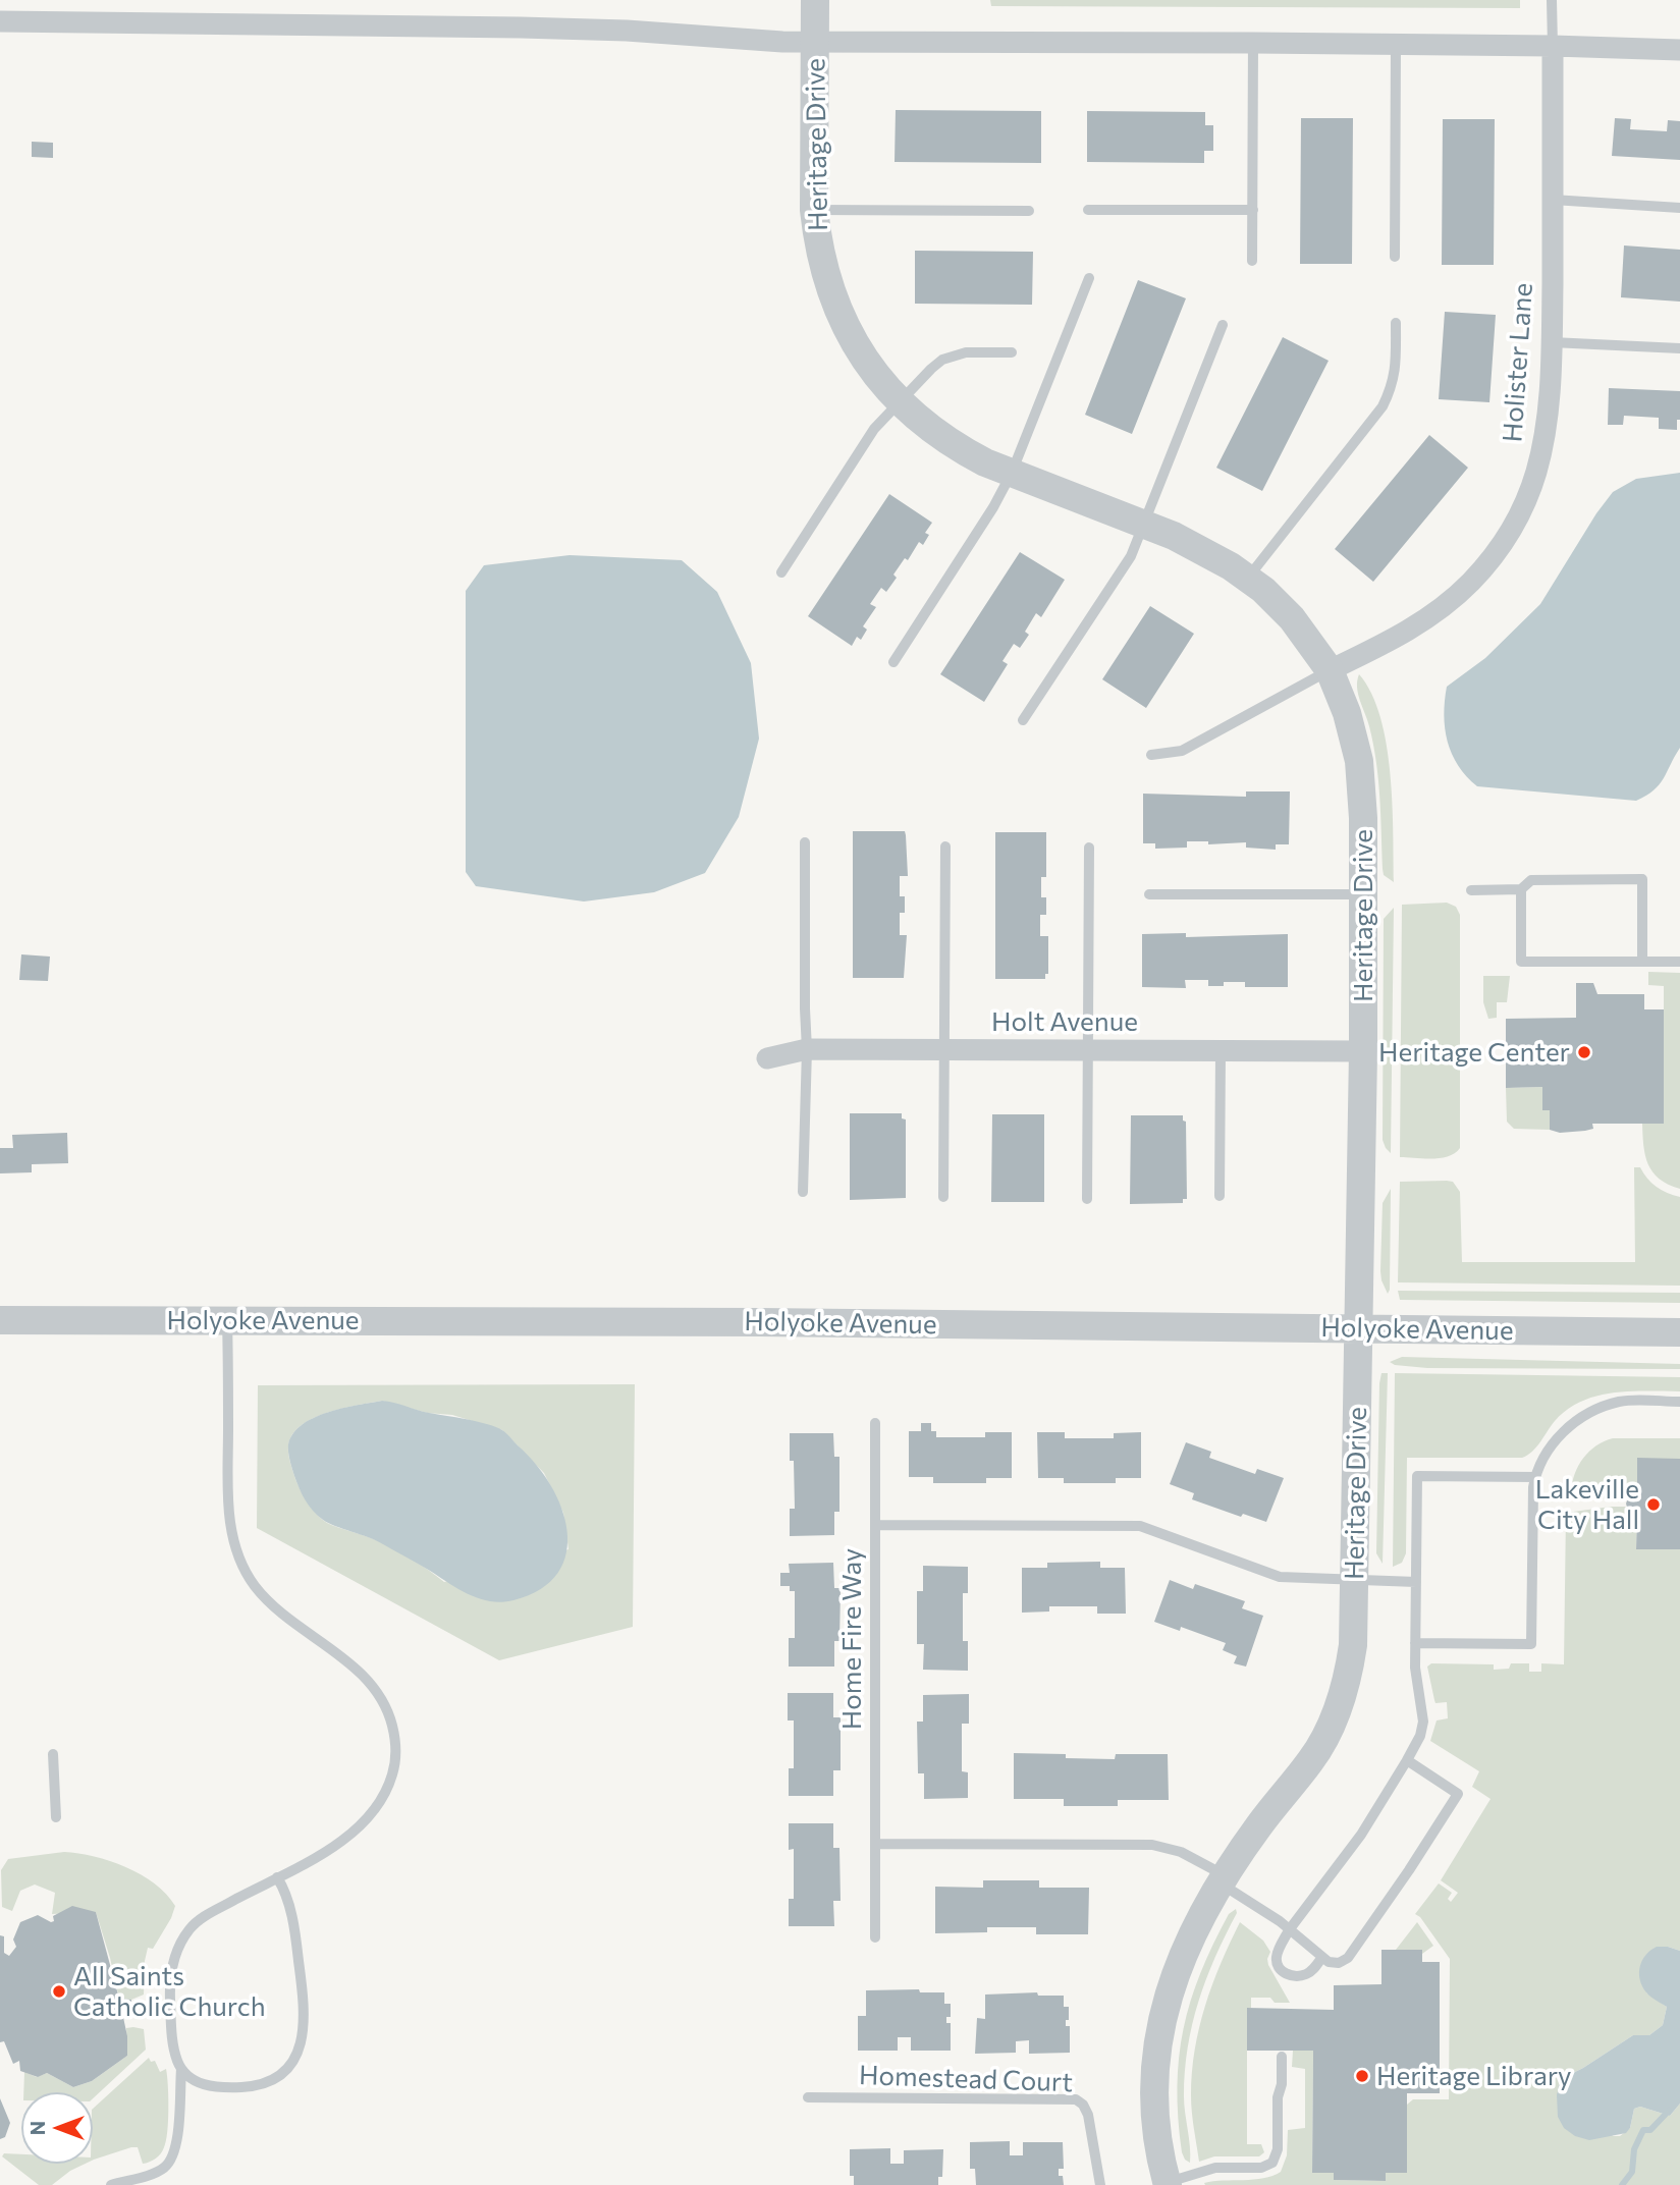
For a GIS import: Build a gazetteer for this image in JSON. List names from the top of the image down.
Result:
{
  "streets": {
    "street": [
      "Heritage Drive",
      "Holister Lane",
      "Holt Avenue",
      "Holyoke Avenue"
    ],
    "lane": ["Home Fire Way", "Homestead Court"]
  },
  "crossings": [
    ["Heritage Drive", "Holister Lane"],
    ["Heritage Drive", "Holt Avenue"],
    ["Heritage Drive", "Holyoke Avenue"],
    ["Heritage Drive", "Home Fire Way"]
  ],
  "places": [
    "Heritage Center",
    "Lakeville City Hall",
    "All Saints Catholic Church",
    "Heritage Library"
  ],
  "north": "left"
}
